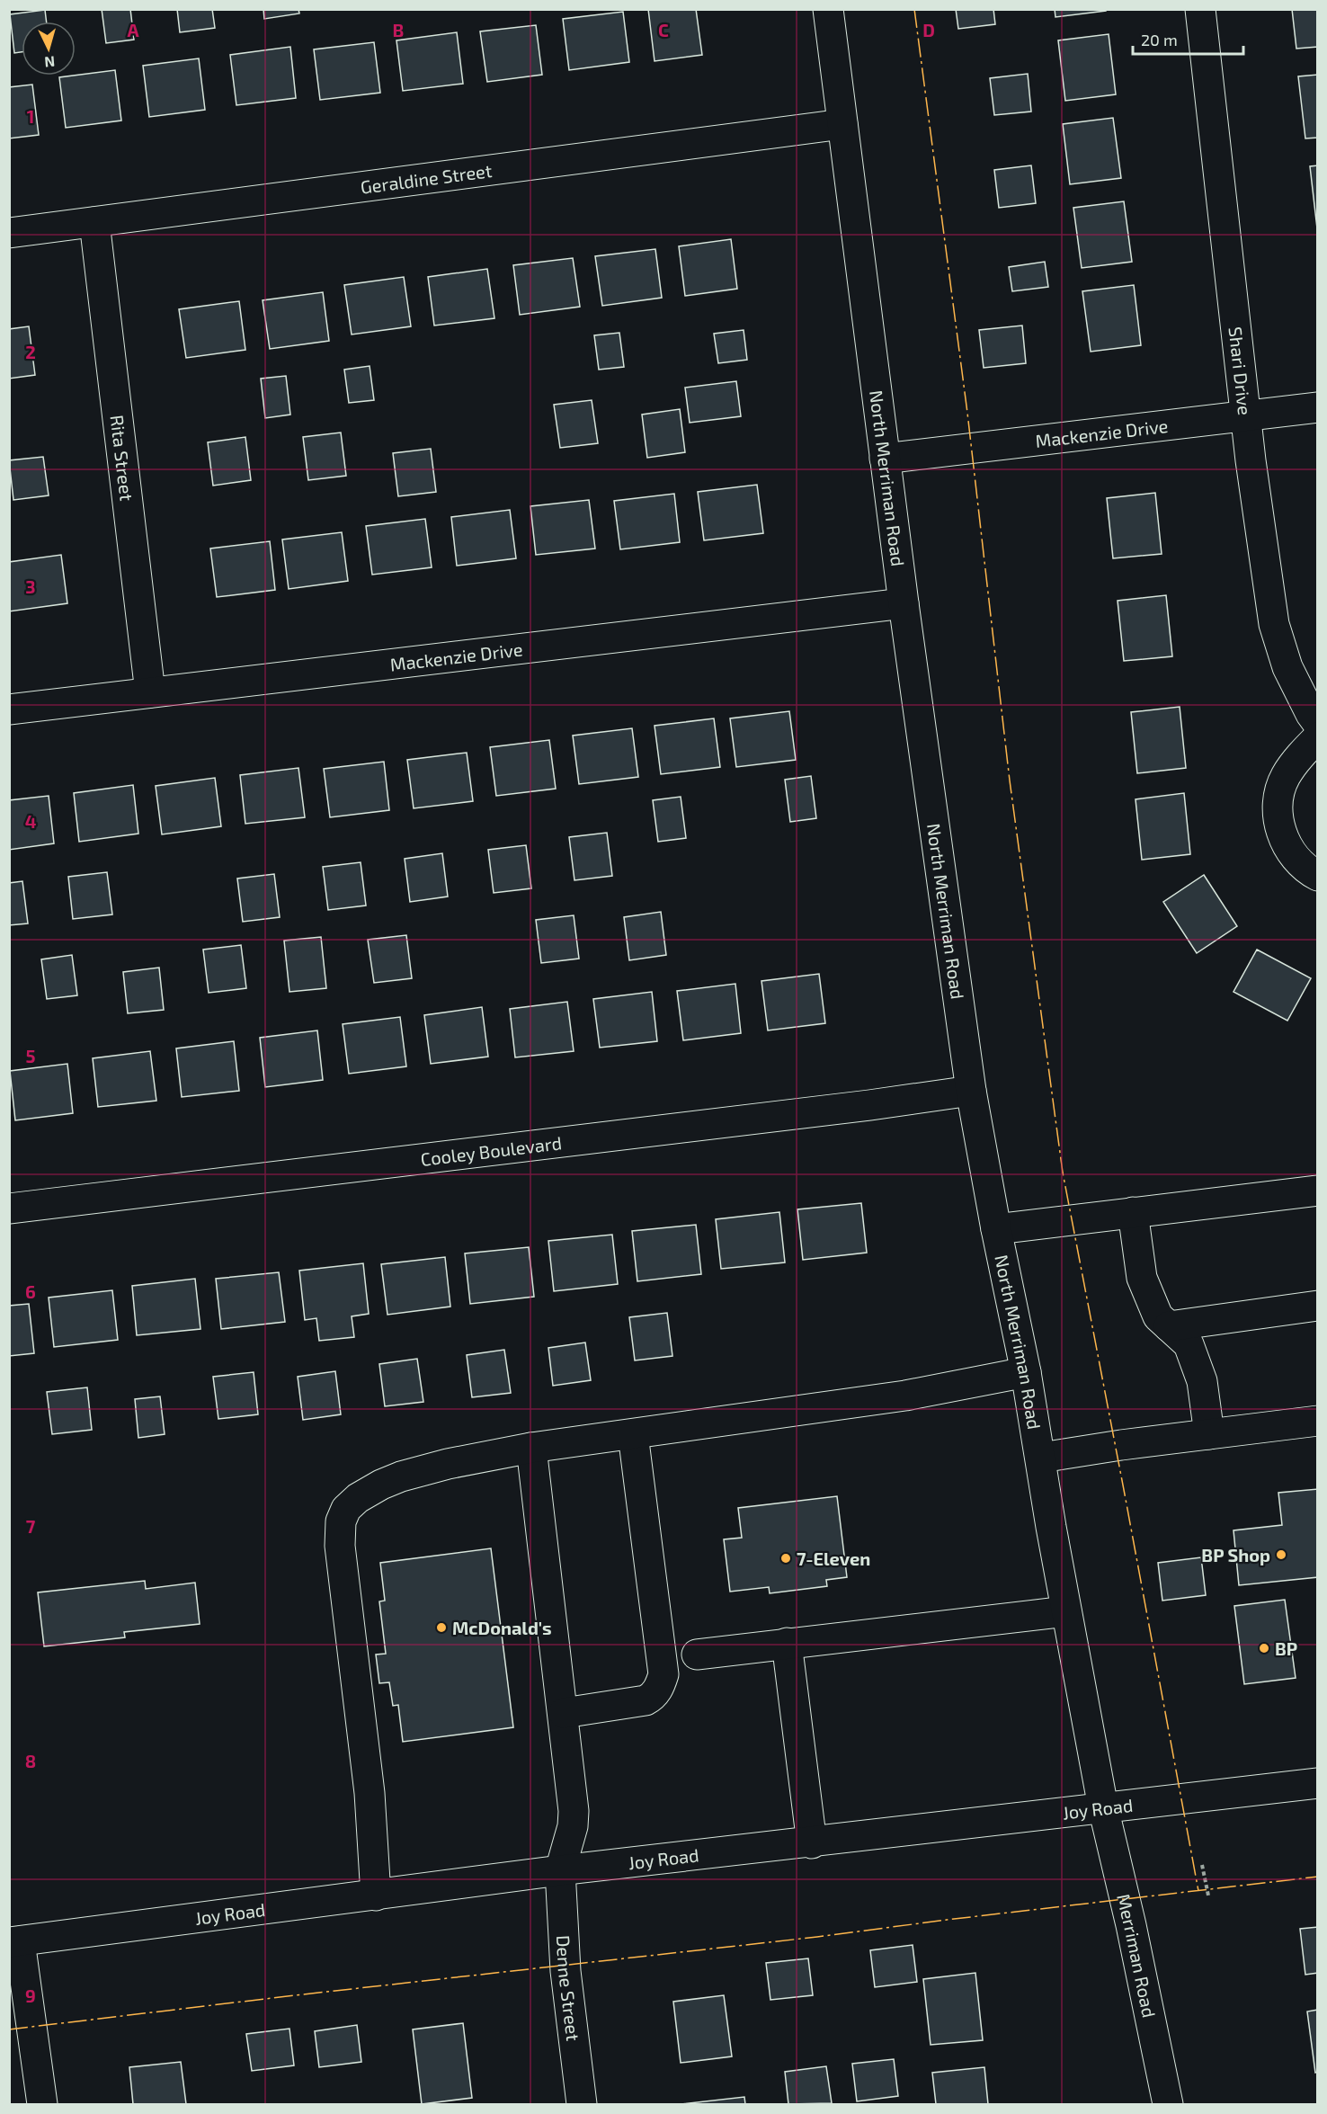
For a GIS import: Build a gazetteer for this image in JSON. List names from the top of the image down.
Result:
{
  "streets": {
    "street": [
      "Geraldine Street",
      "Shari Drive",
      "Mackenzie Drive",
      "Rita Street",
      "North Merriman Road",
      "Cooley Boulevard",
      "Joy Road",
      "Merriman Road",
      "Denne Street"
    ]
  },
  "crossings": [
    ["Geraldine Street", "Rita Street"],
    ["Geraldine Street", "North Merriman Road"],
    ["Shari Drive", "Mackenzie Drive"],
    ["Mackenzie Drive", "Rita Street"],
    ["Mackenzie Drive", "North Merriman Road"],
    ["North Merriman Road", "Cooley Boulevard"],
    ["North Merriman Road", "Joy Road"],
    ["North Merriman Road", "Merriman Road"],
    ["Joy Road", "Merriman Road"],
    ["Joy Road", "Denne Street"]
  ],
  "places": [
    "BP Shop",
    "7-Eleven",
    "McDonald's",
    "BP"
  ],
  "scale_bar": "20 m",
  "north": "bottom",
  "grid": {
    "columns": [
      "A",
      "B",
      "C",
      "D"
    ],
    "rows": [
      "1",
      "2",
      "3",
      "4",
      "5",
      "6",
      "7",
      "8",
      "9"
    ]
  }
}
